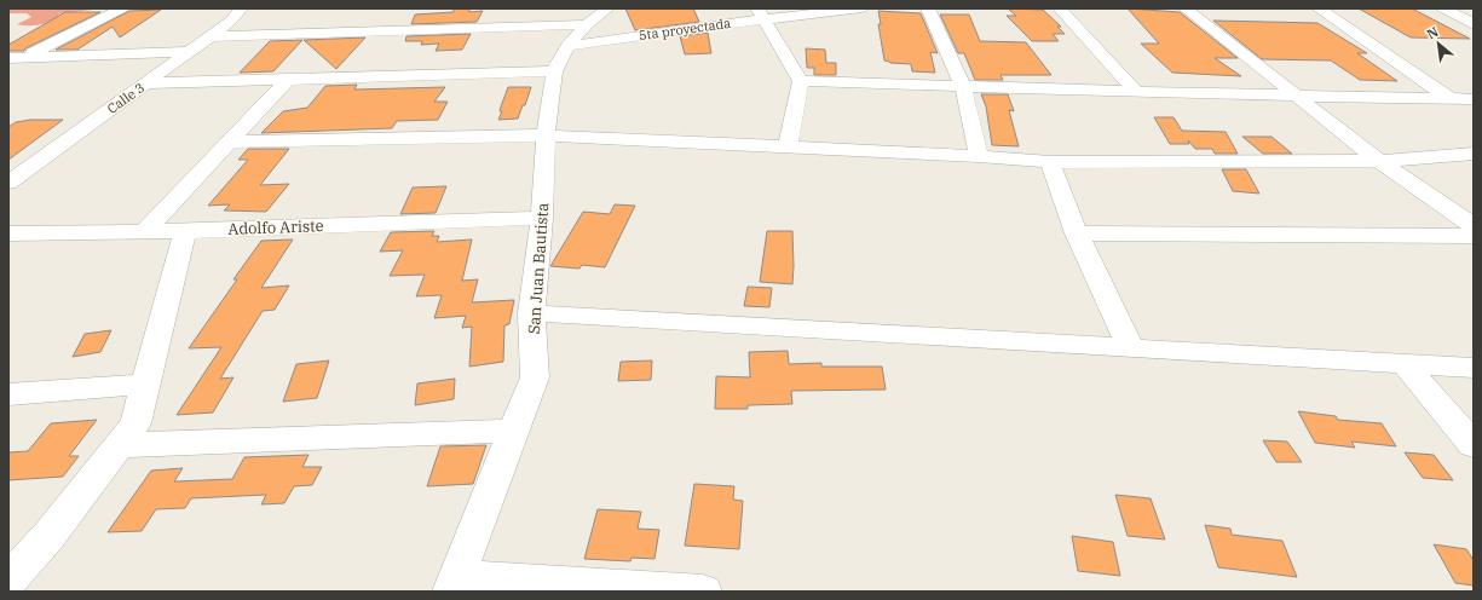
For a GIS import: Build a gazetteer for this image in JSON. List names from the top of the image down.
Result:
{
  "streets": {
    "street": [
      "5ta proyectada",
      "Calle 3",
      "Adolfo Ariste",
      "San Juan Bautista"
    ]
  },
  "crossings": [
    ["5ta proyectada", "San Juan Bautista"],
    ["Adolfo Ariste", "San Juan Bautista"]
  ],
  "north": "top left"
}
